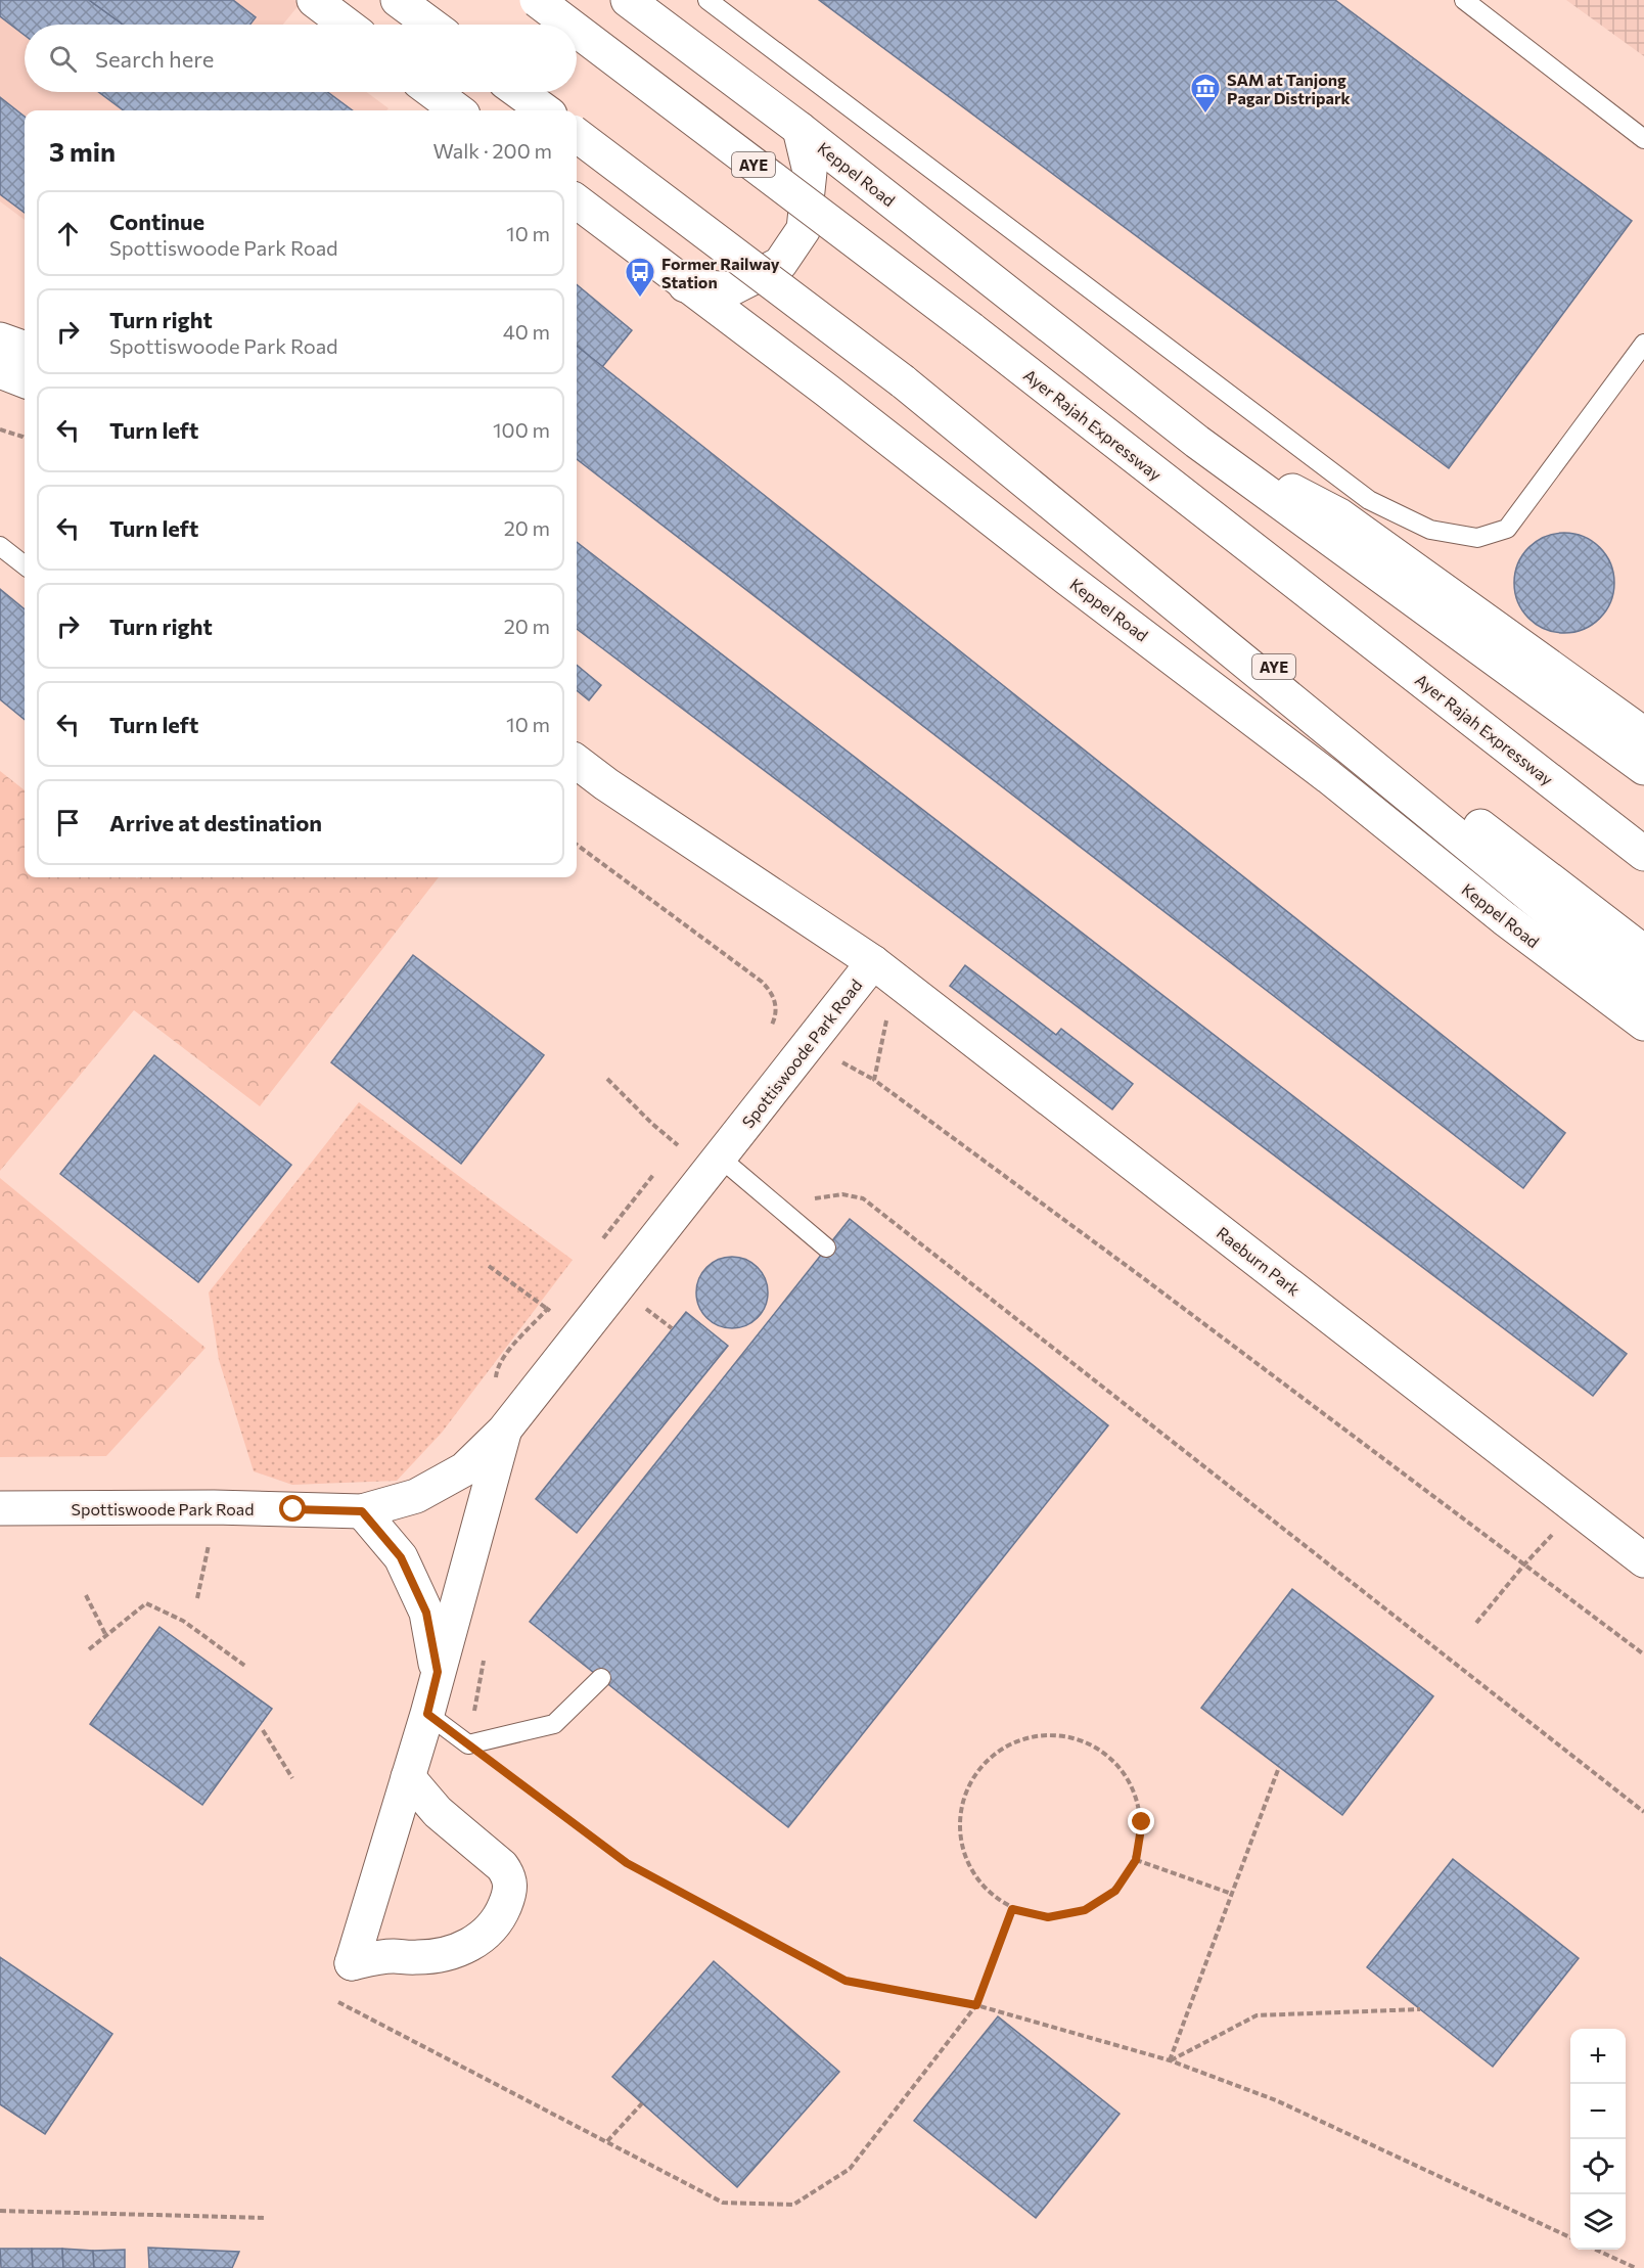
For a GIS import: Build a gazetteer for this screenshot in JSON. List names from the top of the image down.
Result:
{
  "streets": {
    "main road": [
      "AYE",
      "Keppel Road",
      "Ayer Rajah Expressway",
      "Spottiswoode Park Road",
      "Raeburn Park"
    ]
  },
  "crossings": [
    ["Spottiswoode Park Road", "Raeburn Park"]
  ],
  "places": {
    "museum": ["SAM at Tanjong Pagar Distripark"],
    "bus stop": ["Former Railway Station"]
  },
  "page": {
    "search": "Search here",
    "heading": ["3 min", "Walk · 200 m"],
    "list": [
      ["Continue", "Spottiswoode Park Road", "10 m"],
      ["Turn right", "Spottiswoode Park Road", "40 m"],
      ["Turn left", "100 m"],
      ["Turn left", "20 m"],
      ["Turn right", "20 m"],
      ["Turn left", "10 m"],
      "Arrive at destination"
    ],
    "map_buttons": ["+", "−"]
  }
}
